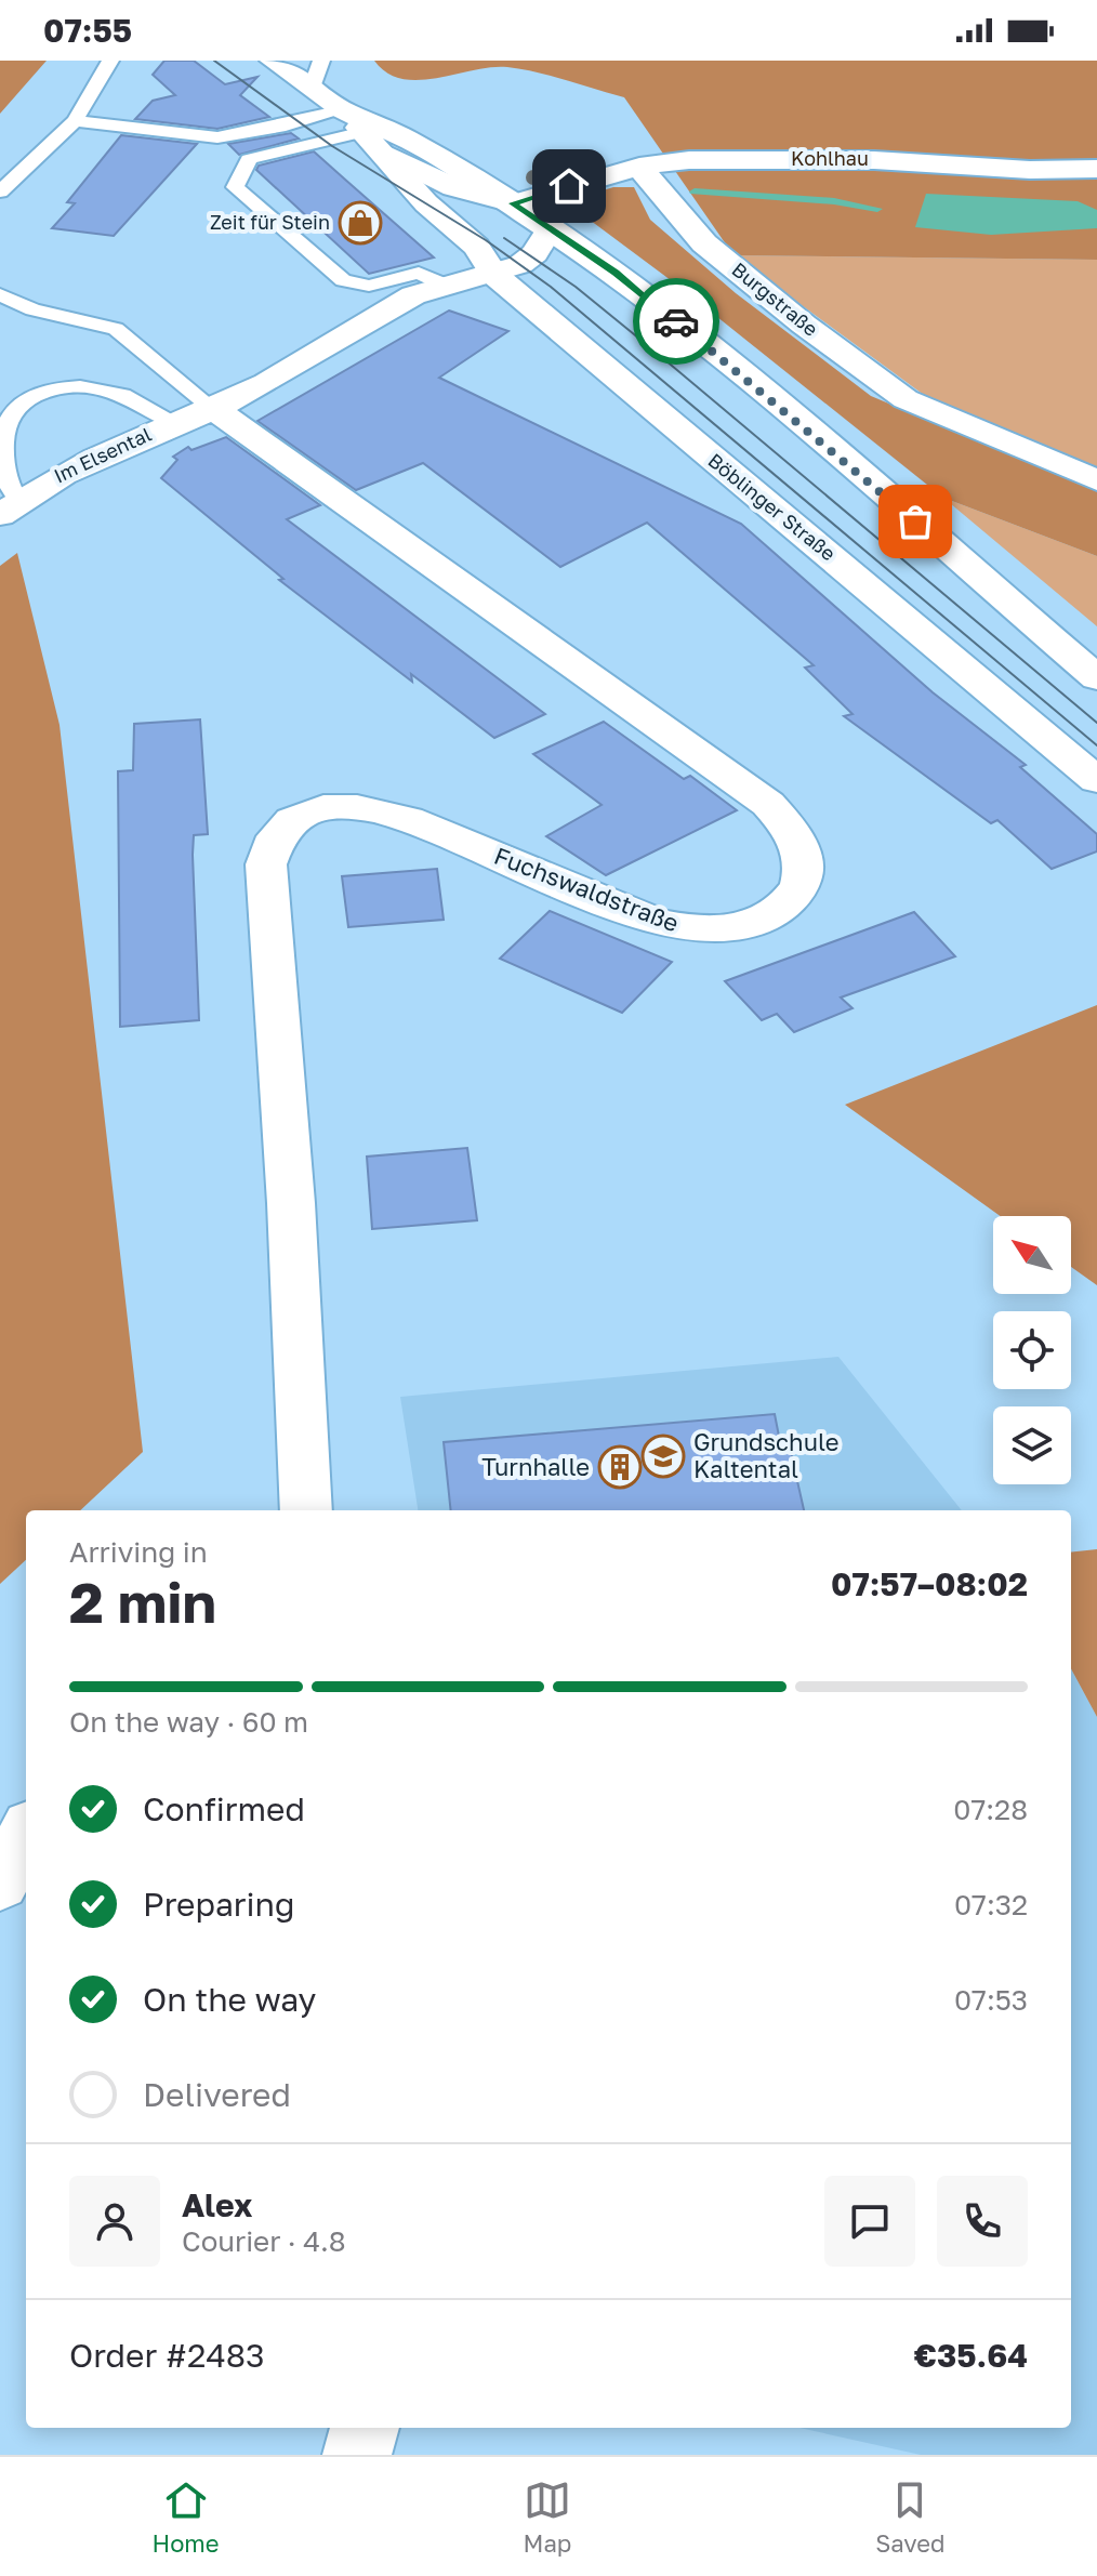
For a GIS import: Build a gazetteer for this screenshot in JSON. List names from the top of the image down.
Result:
{
  "streets": {
    "street": [
      "Burgstraße",
      "Im Elsental",
      "Böblinger Straße",
      "Fuchswaldstraße"
    ]
  },
  "crossings": [
    ["Im Elsental", "Fuchswaldstraße"]
  ],
  "parks": ["Kohlhau"],
  "places": {
    "shop": ["Zeit für Stein"],
    "school or university": ["Grundschule Kaltental"],
    "building": ["Turnhalle"]
  },
  "north": "top left",
  "page": {
    "status": "07:55",
    "heading": ["2 min", "Arriving in", "07:57–08:02"],
    "panel": [
      "Alex",
      "Courier · 4.8",
      "Order #2483",
      "€35.64"
    ],
    "bar": "On the way · 60 m",
    "list": [
      ["Confirmed", "07:28"],
      ["Preparing", "07:32"],
      ["On the way", "07:53"],
      "Delivered"
    ],
    "tabs": ["Home", "Map", "Saved"]
  }
}
